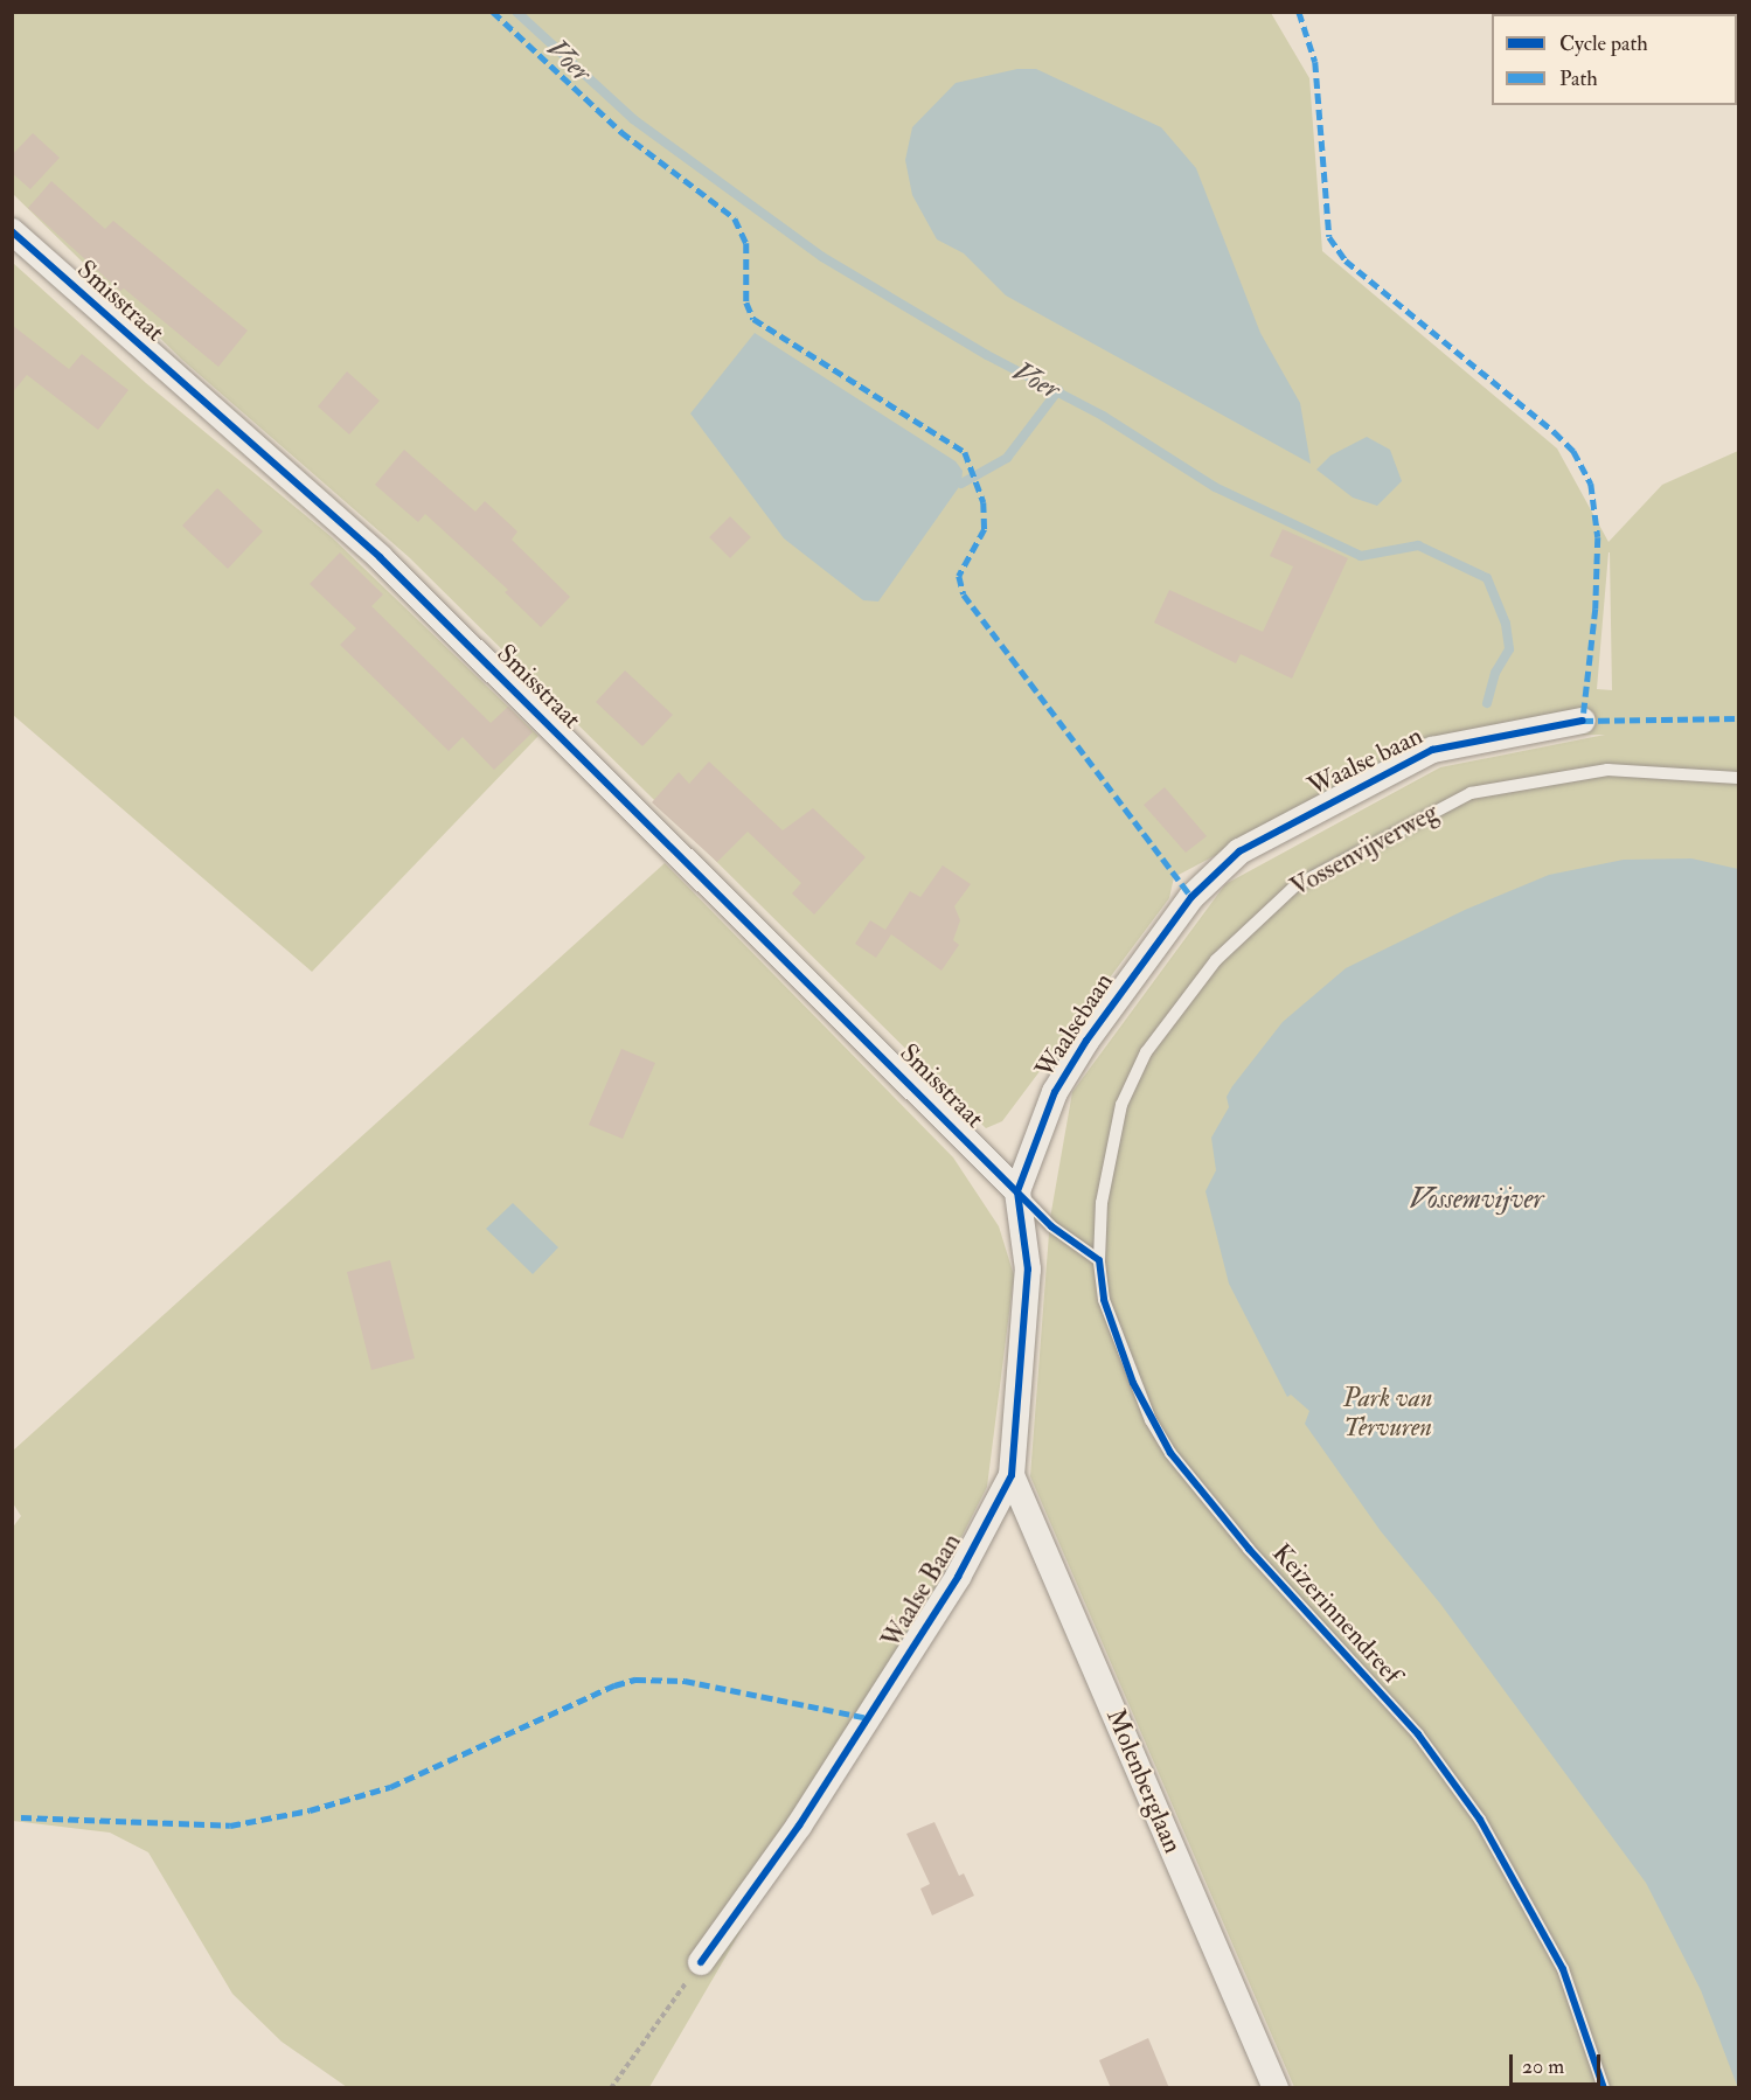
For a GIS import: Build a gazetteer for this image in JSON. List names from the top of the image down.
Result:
{
  "streets": {
    "street": [
      "Smisstraat",
      "Waalse baan",
      "Waalsebaan",
      "Waalse Baan",
      "Molenberglaan"
    ],
    "lane": ["Vossenvijverweg", "Keizerinnendreef"]
  },
  "crossings": [
    ["Smisstraat", "Waalsebaan"],
    ["Smisstraat", "Waalse Baan"],
    ["Waalse baan", "Waalsebaan"],
    ["Vossenvijverweg", "Keizerinnendreef"],
    ["Waalsebaan", "Waalse Baan"],
    ["Waalse Baan", "Molenberglaan"]
  ],
  "water": ["Voer", "Vossemvijver"],
  "parks": ["Park van Tervuren"],
  "legend": ["Cycle path", "Path"],
  "scale_bar": "20 m"
}
